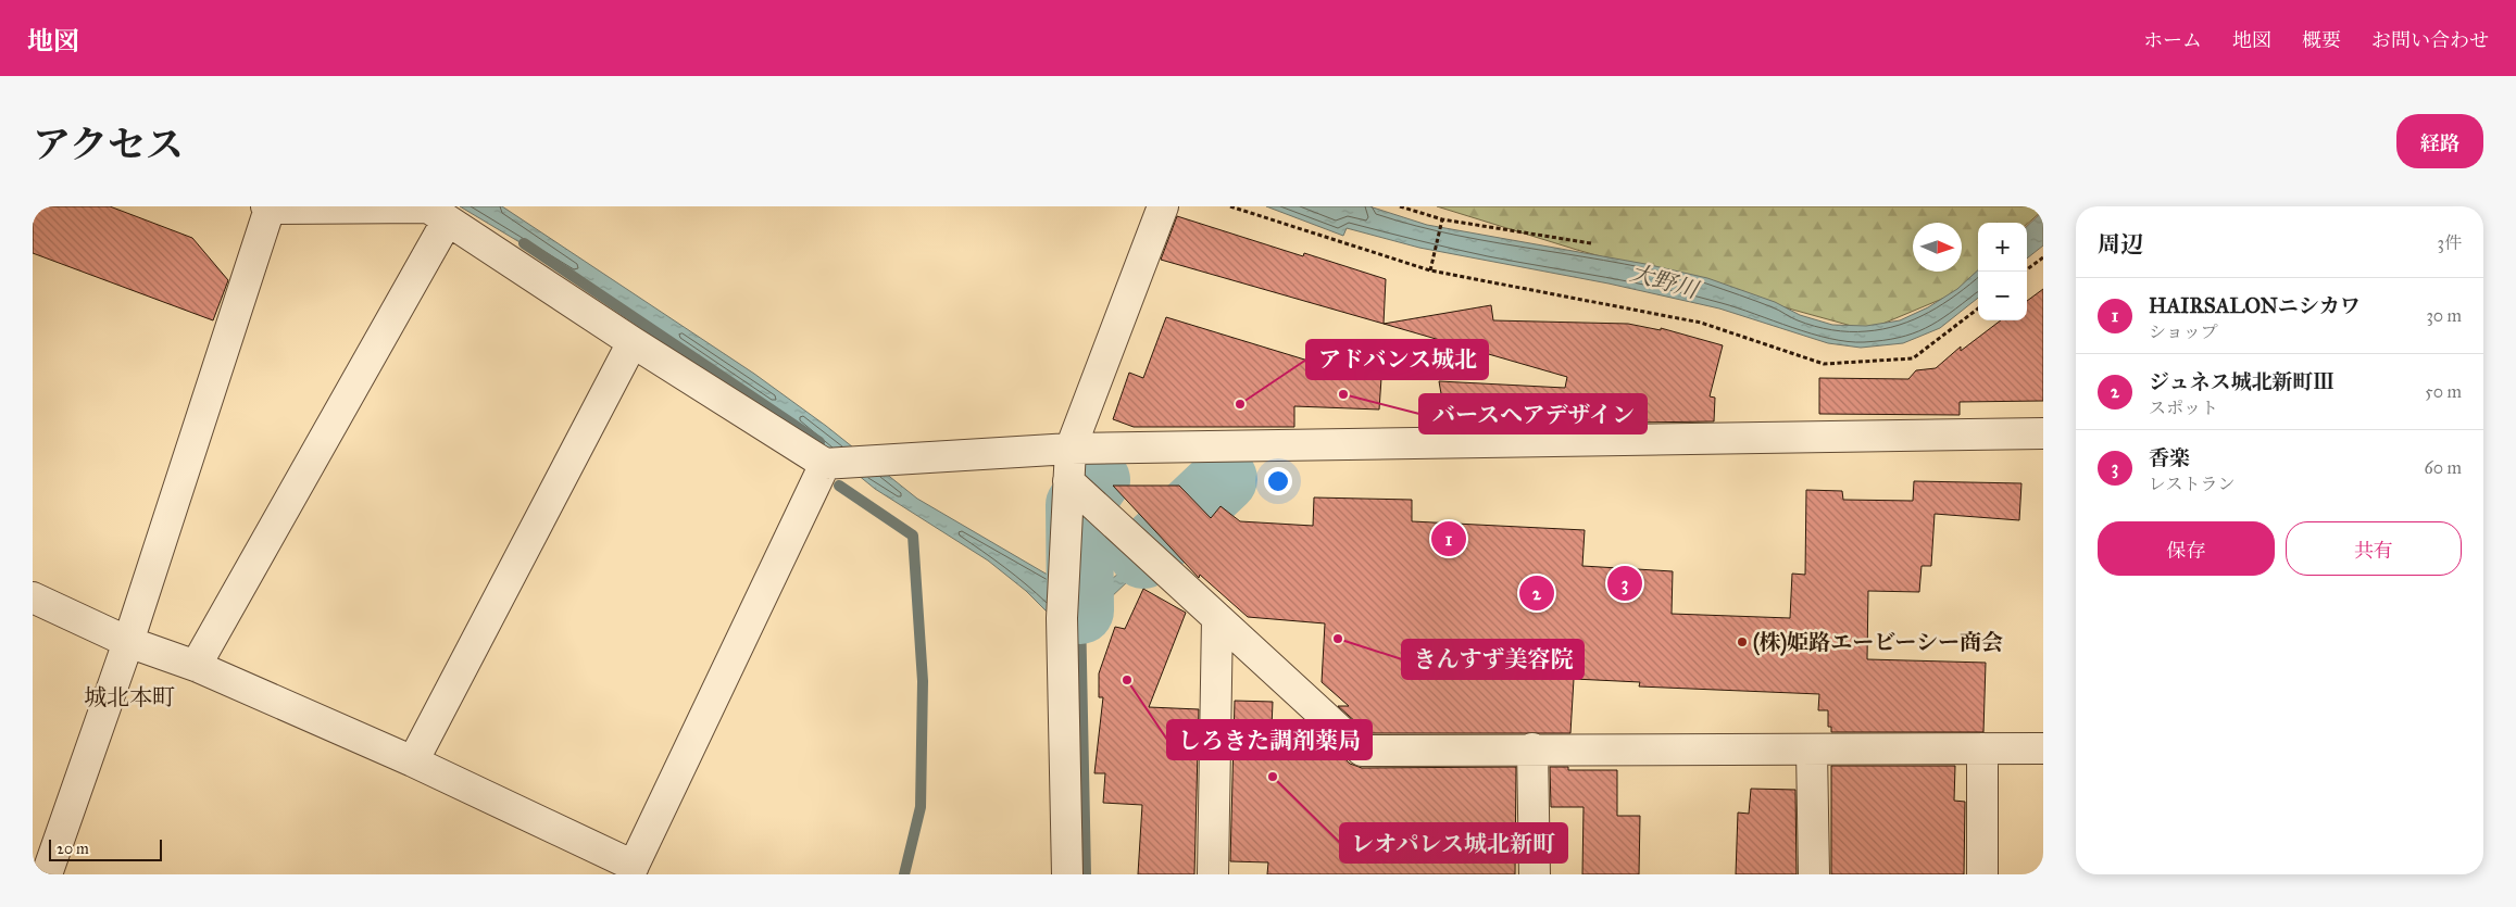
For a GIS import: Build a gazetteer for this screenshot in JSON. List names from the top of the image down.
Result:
{
  "districts": ["城北本町"],
  "water": ["大野川"],
  "places": [
    "バースヘアデザイン",
    "アドバンス城北",
    "きんすず美容院",
    "(株)姫路エービーシー商会",
    "しろきた調剤薬局",
    "レオパレス城北新町"
  ],
  "scale_bar": "20 m",
  "north": "right",
  "page": {
    "header": "地図",
    "nav": [
      "ホーム",
      "地図",
      "概要",
      "お問い合わせ"
    ],
    "title": "アクセス",
    "buttons": [
      "経路",
      ["保存", "共有"]
    ],
    "heading": ["周辺", "3件"],
    "map_buttons": ["+", "−"],
    "list": [
      {
        "mark": "1",
        "name": "HAIRSALONニシカワ",
        "note": "ショップ",
        "value": "30 m"
      },
      {
        "mark": "2",
        "name": "ジュネス城北新町Ⅲ",
        "note": "スポット",
        "value": "50 m"
      },
      {
        "mark": "3",
        "name": "香楽",
        "note": "レストラン",
        "value": "60 m"
      }
    ],
    "pins": ["1", "3", "2"],
    "scale": "20 m"
  }
}
